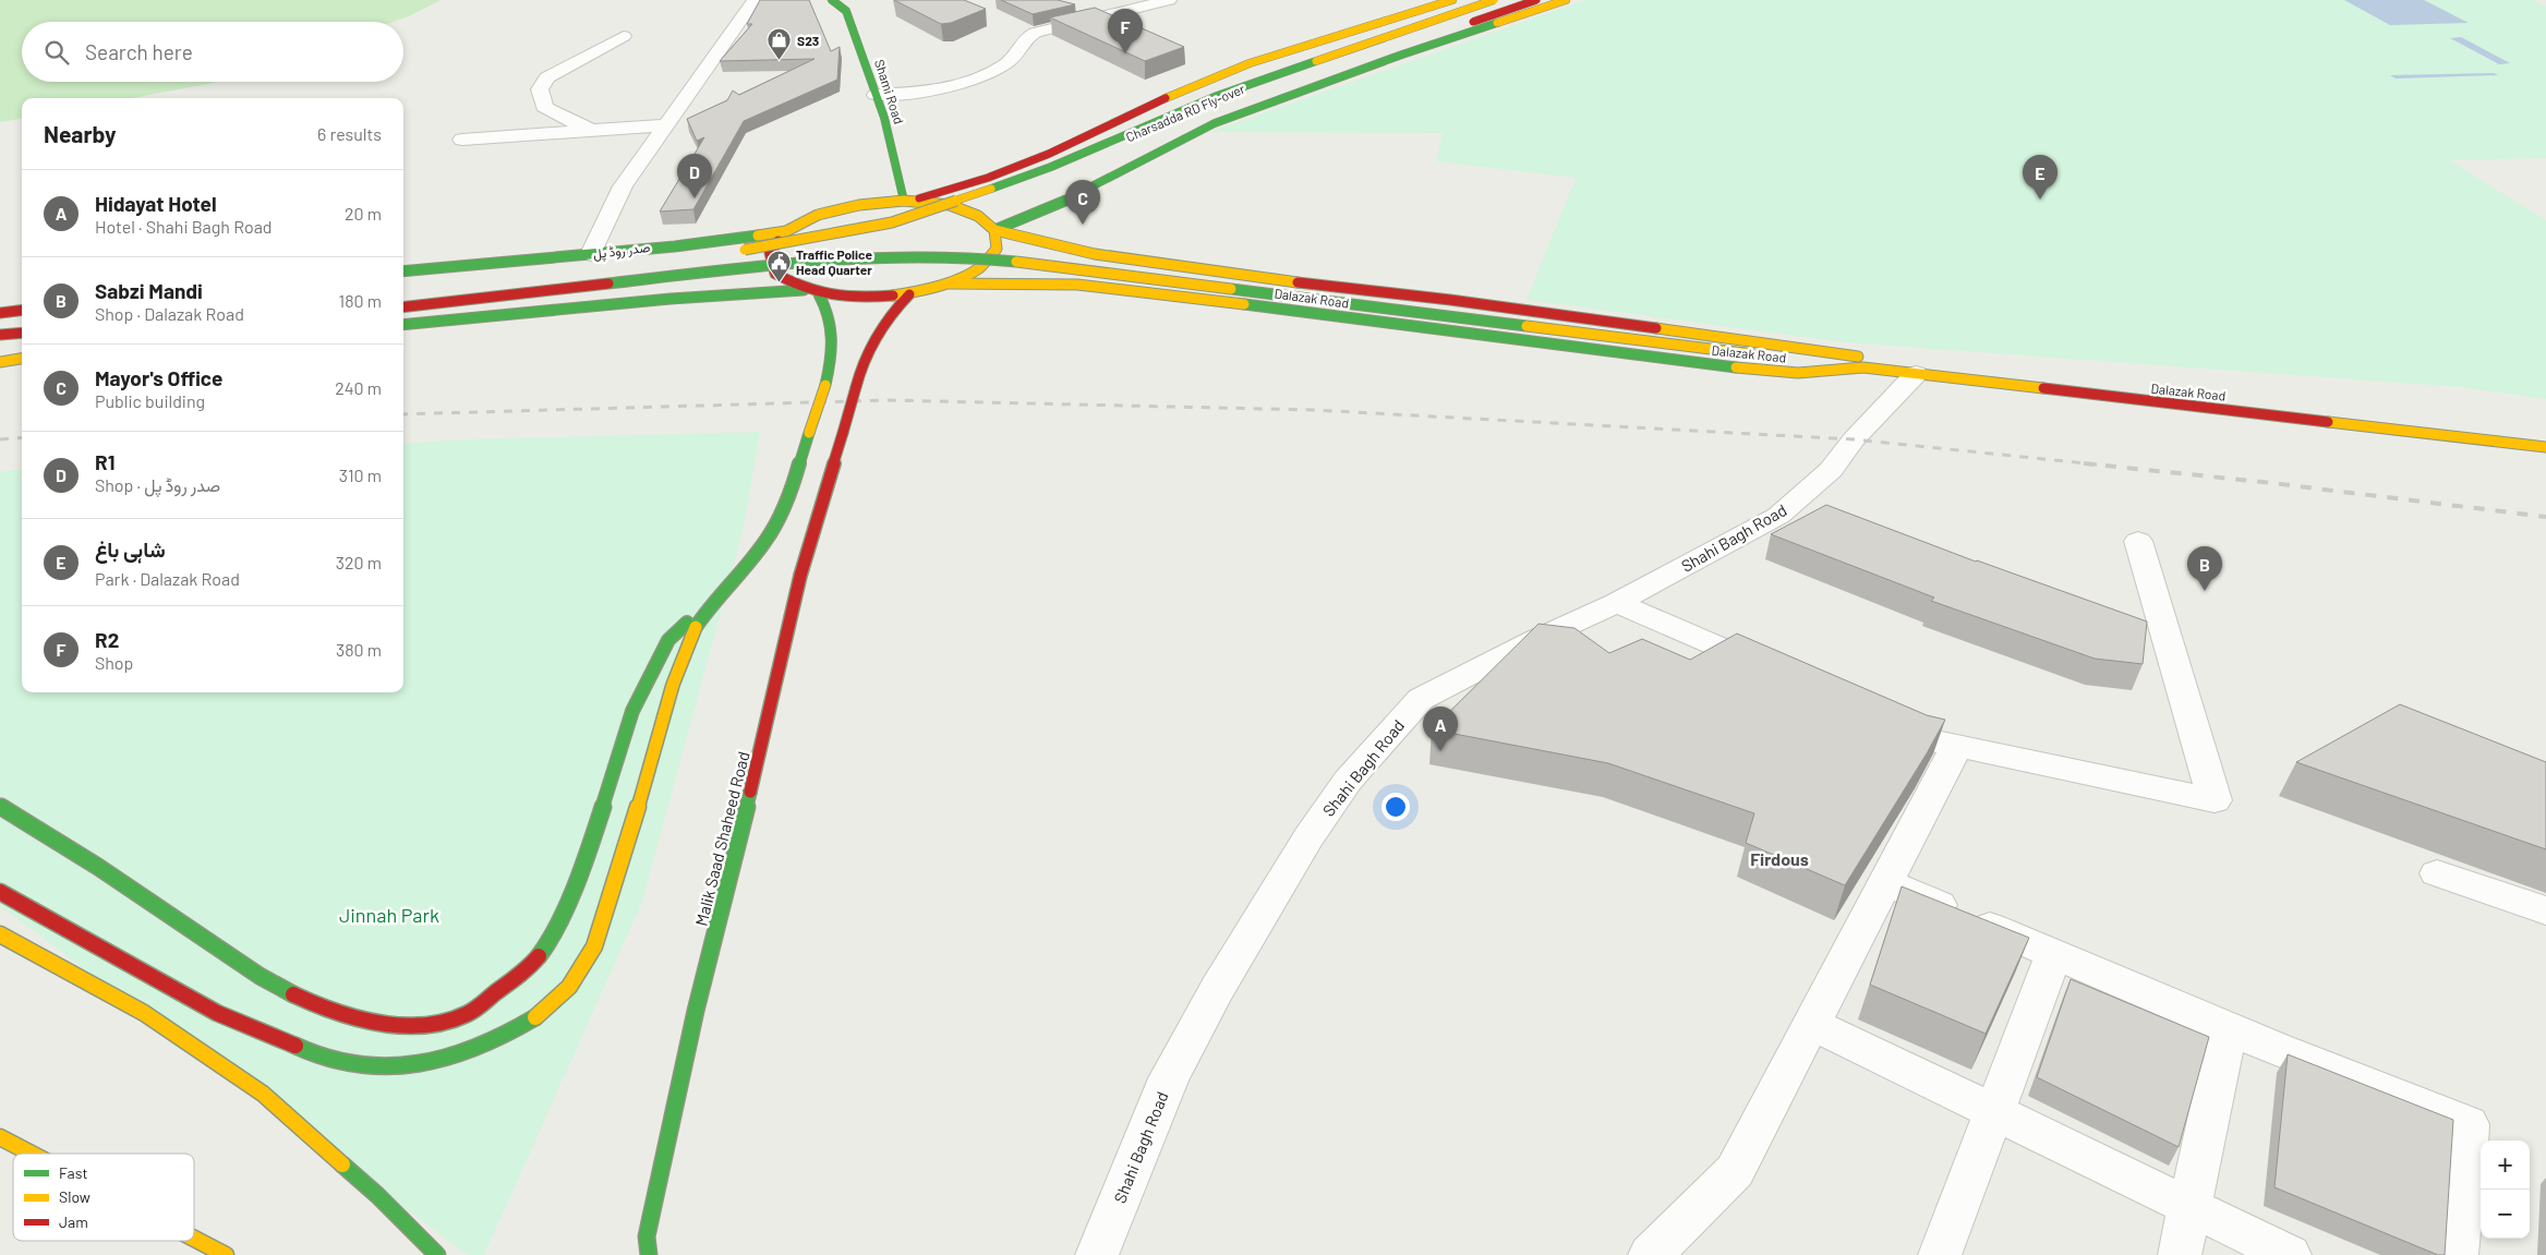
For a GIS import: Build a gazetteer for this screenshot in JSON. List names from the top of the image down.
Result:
{
  "streets": {
    "main road": [
      "Shami Road",
      "Charsadda RD Fly-over",
      "صدر روڈ پل",
      "Dalazak Road",
      "Malik Saad Shaheed Road"
    ],
    "street": ["Shahi Bagh Road"]
  },
  "crossings": [
    ["Charsadda RD Fly-over", "صدر روڈ پل"],
    ["Dalazak Road", "Shahi Bagh Road"]
  ],
  "districts": ["Firdous"],
  "parks": ["Jinnah Park"],
  "places": {
    "shop": ["S23"],
    "public building": ["Traffic Police Head Quarter"]
  },
  "legend": ["Fast", "Slow", "Jam"],
  "page": {
    "pins": [
      "F",
      "D",
      "E",
      "C",
      "B",
      "A"
    ],
    "search": "Search here",
    "heading": ["Nearby", "6 results"],
    "list": [
      {
        "mark": "A",
        "name": "Hidayat Hotel",
        "note": "Hotel · Shahi Bagh Road",
        "value": "20 m"
      },
      {
        "mark": "B",
        "name": "Sabzi Mandi",
        "note": "Shop · Dalazak Road",
        "value": "180 m"
      },
      {
        "mark": "C",
        "name": "Mayor's Office",
        "note": "Public building",
        "value": "240 m"
      },
      {
        "mark": "D",
        "name": "R1",
        "note": "Shop · صدر روڈ پل",
        "value": "310 m"
      },
      {
        "mark": "E",
        "name": "شاہی باغ",
        "note": "Park · Dalazak Road",
        "value": "320 m"
      },
      {
        "mark": "F",
        "name": "R2",
        "note": "Shop",
        "value": "380 m"
      }
    ],
    "map_buttons": ["+", "−"]
  }
}
